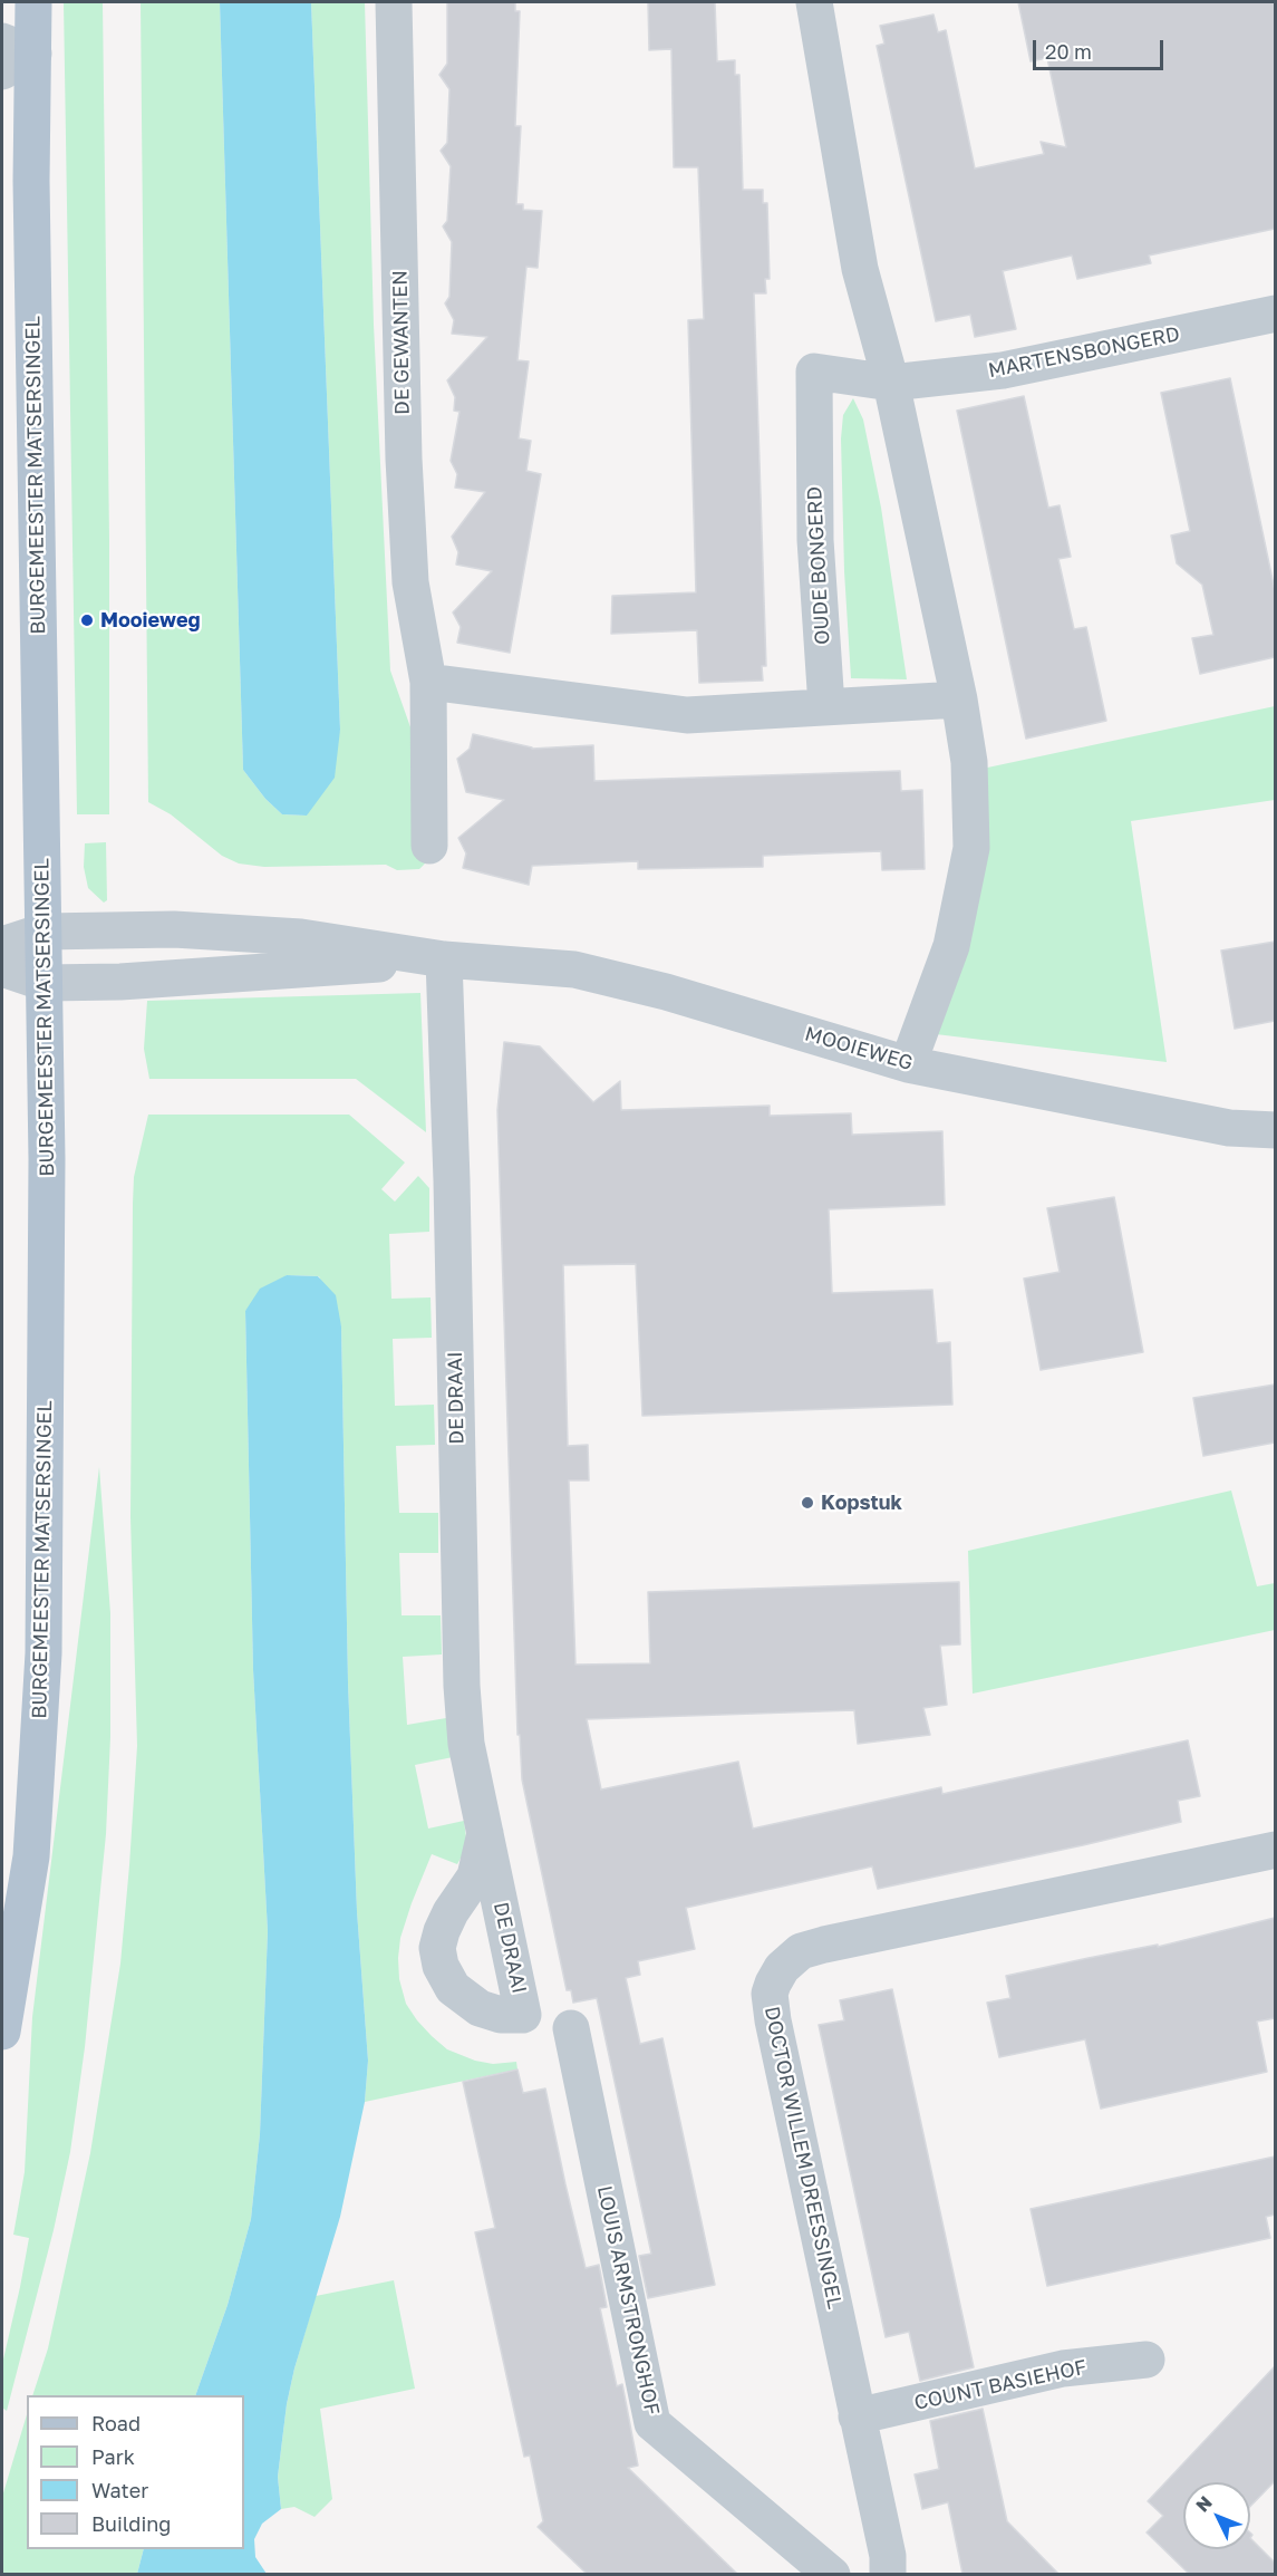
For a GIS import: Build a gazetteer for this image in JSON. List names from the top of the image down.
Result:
{
  "streets": {
    "main road": ["BURGEMEESTER MATSERSINGEL"],
    "street": [
      "DE GEWANTEN",
      "MARTENSBONGERD",
      "OUDE BONGERD",
      "MOOIEWEG",
      "DE DRAAI",
      "DOCTOR WILLEM DREESSINGEL",
      "LOUIS ARMSTRONGHOF",
      "COUNT BASIEHOF"
    ]
  },
  "crossings": [
    ["MARTENSBONGERD", "OUDE BONGERD"],
    ["BURGEMEESTER MATSERSINGEL", "MOOIEWEG"],
    ["MOOIEWEG", "DE DRAAI"],
    ["DOCTOR WILLEM DREESSINGEL", "COUNT BASIEHOF"]
  ],
  "places": ["Mooieweg", "Kopstuk"],
  "legend": [
    "Road",
    "Park",
    "Water",
    "Building"
  ],
  "scale_bar": "20 m",
  "north": "top left"
}
